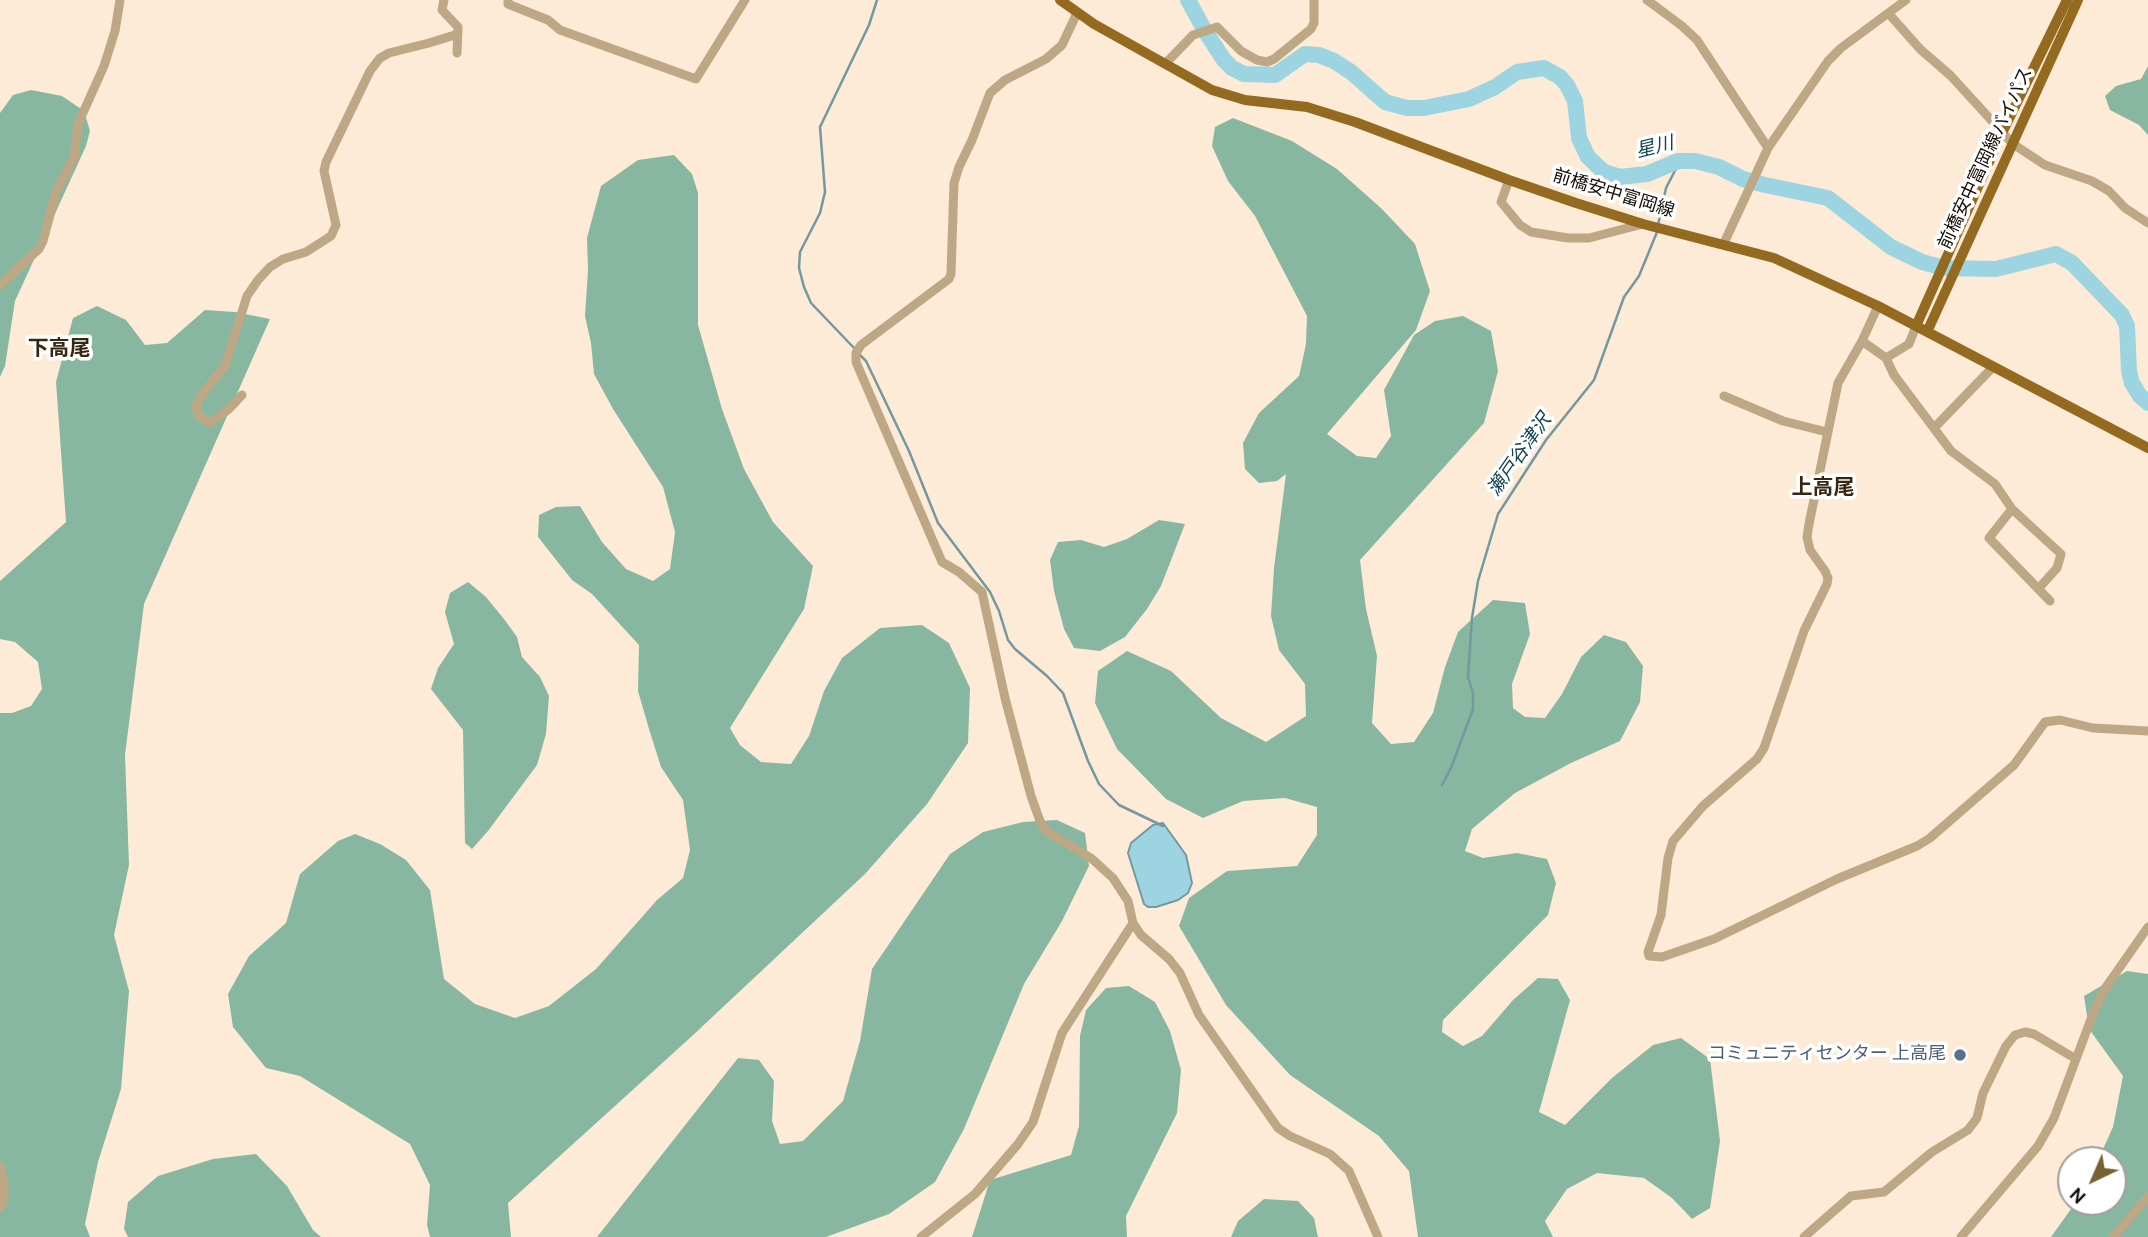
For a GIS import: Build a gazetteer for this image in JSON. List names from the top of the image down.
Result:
{
  "streets": {
    "main road": ["前橋安中富岡線バイパス", "前橋安中富岡線"]
  },
  "crossings": [
    ["前橋安中富岡線バイパス", "前橋安中富岡線"]
  ],
  "districts": ["下高尾", "上高尾"],
  "water": ["星川", "瀬戸谷津沢"],
  "places": ["コミュニティセンター 上高尾"],
  "north": "bottom left"
}
